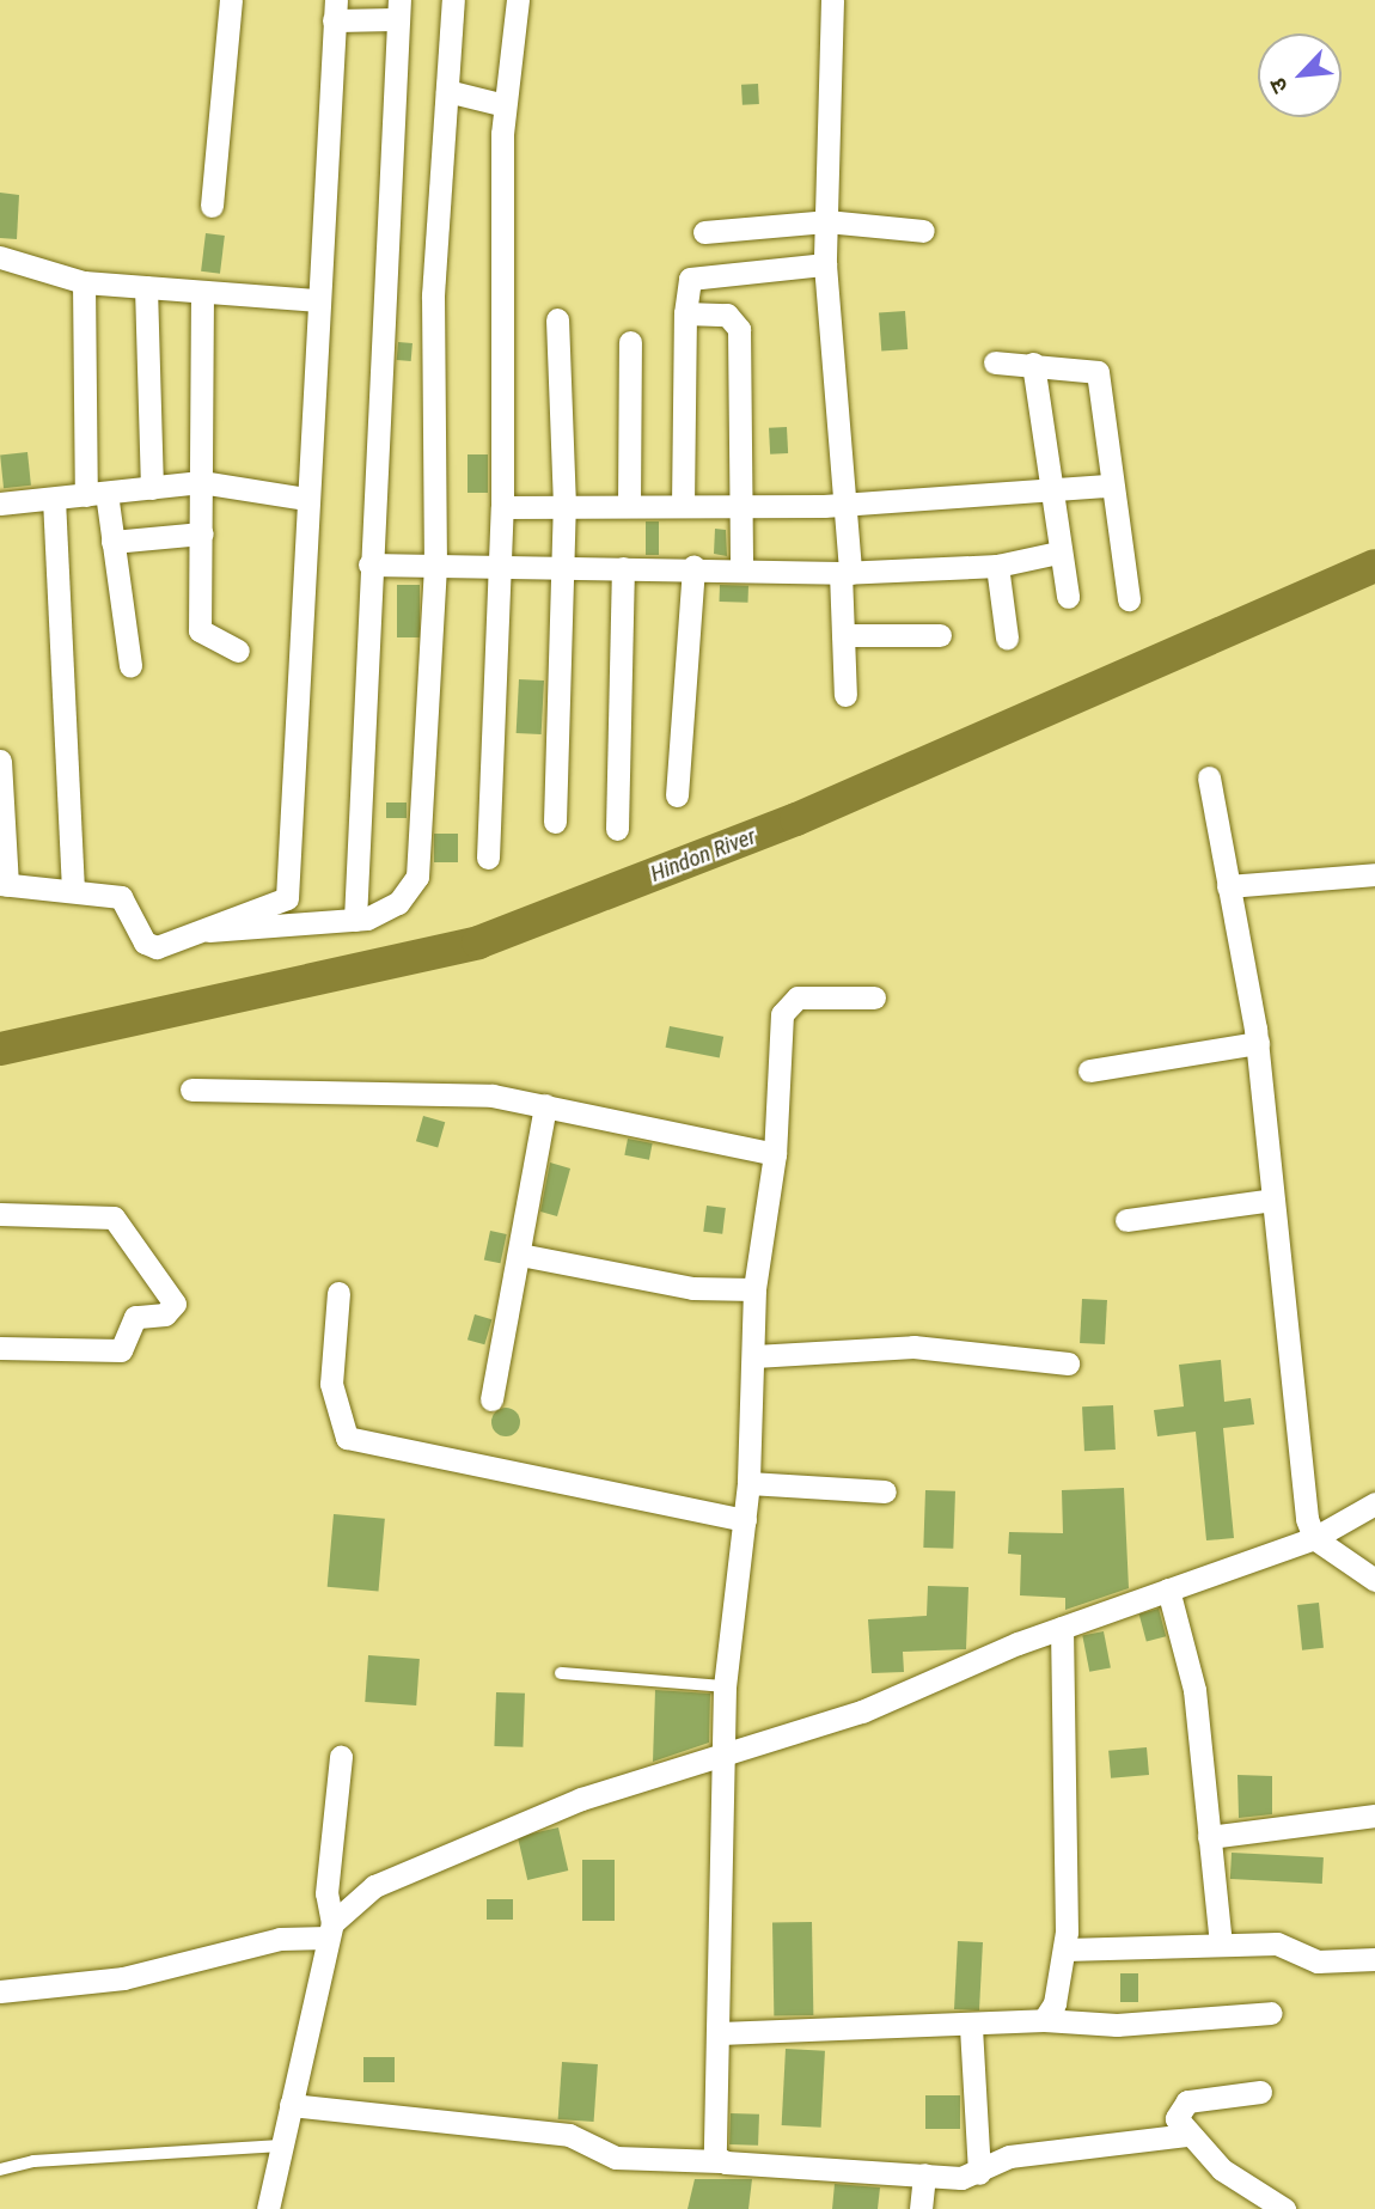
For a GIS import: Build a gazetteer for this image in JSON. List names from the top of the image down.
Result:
{
  "water": ["Hindon River"],
  "north": "bottom left"
}
